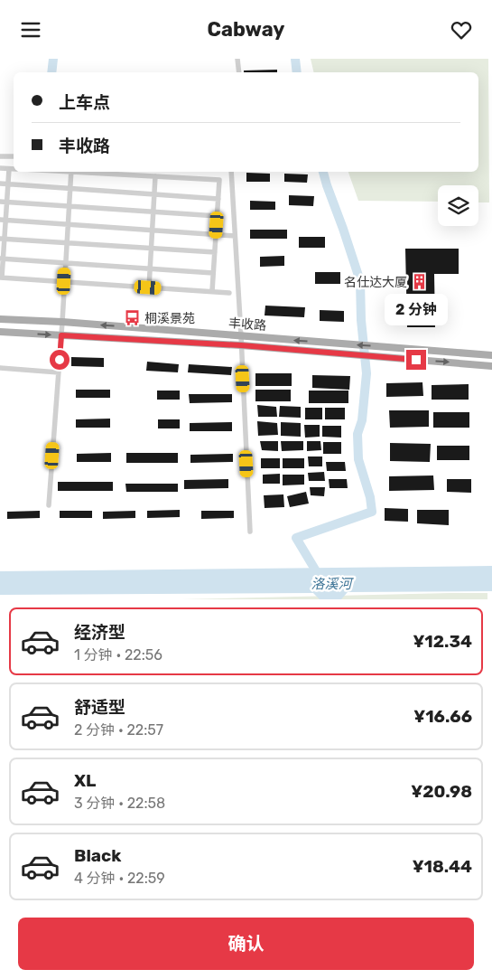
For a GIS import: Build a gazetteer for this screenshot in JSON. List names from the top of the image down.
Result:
{
  "streets": {
    "main road": ["丰收路"]
  },
  "water": ["洛溪河"],
  "places": {
    "building": ["名仕达大厦"],
    "bus stop": ["桐溪景苑"]
  },
  "page": {
    "header": "Cabway",
    "banner": ["上车点", "丰收路"],
    "bubble": "2 分钟",
    "list": [
      {
        "name": "经济型",
        "note": "1 分钟 · 22:56",
        "value": "¥12.34"
      },
      {
        "name": "舒适型",
        "note": "2 分钟 · 22:57",
        "value": "¥16.66"
      },
      {
        "name": "XL",
        "note": "3 分钟 · 22:58",
        "value": "¥20.98"
      },
      {
        "name": "Black",
        "note": "4 分钟 · 22:59",
        "value": "¥18.44"
      }
    ],
    "buttons": "确认"
  }
}
